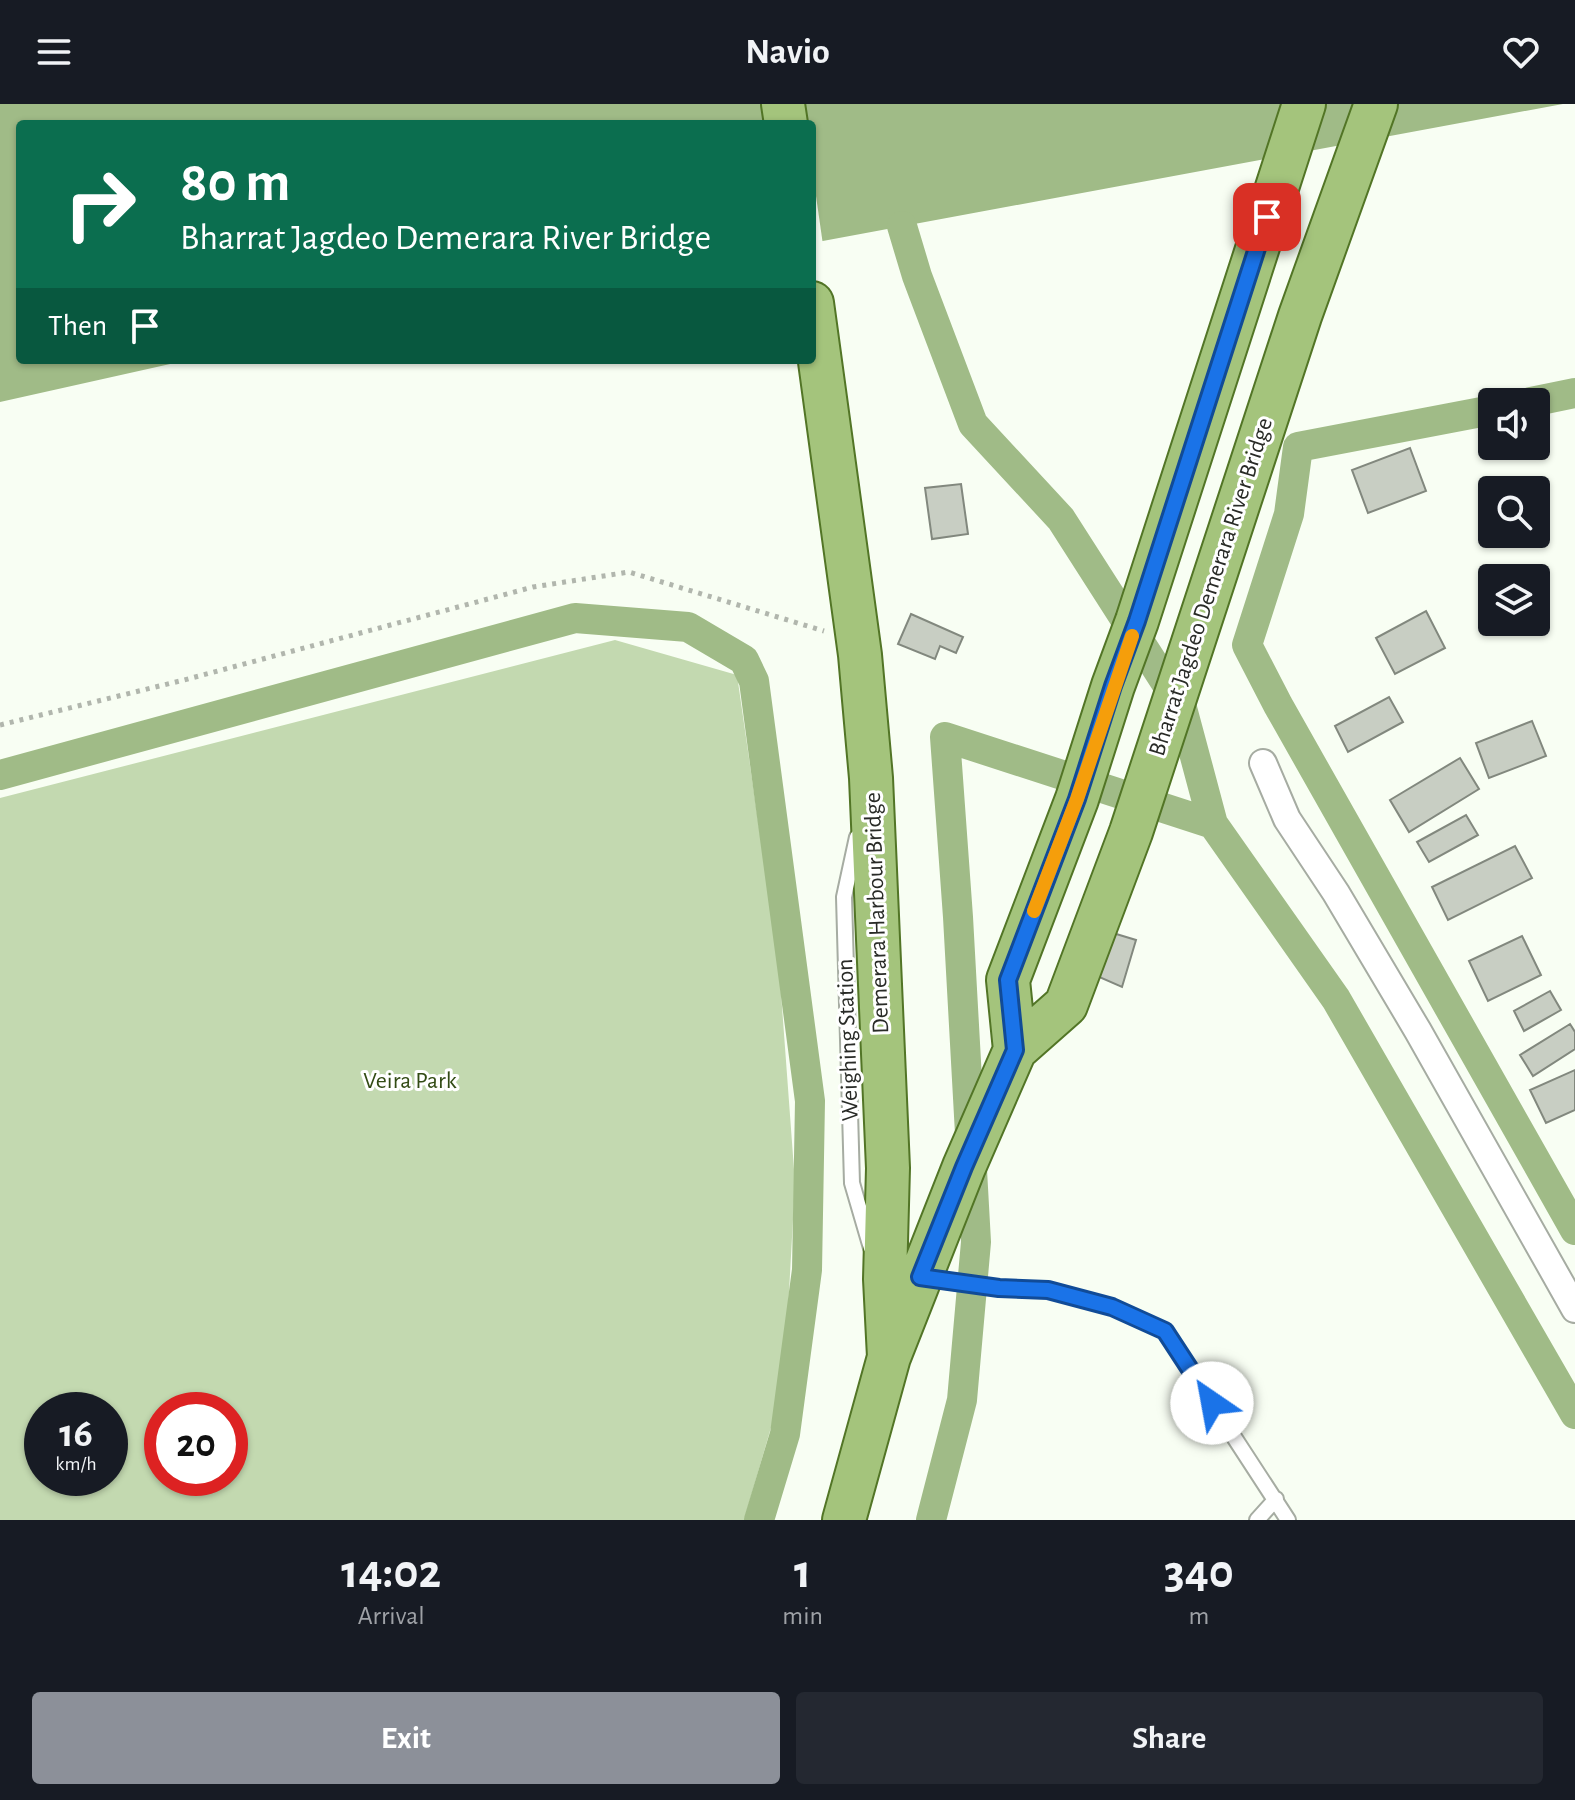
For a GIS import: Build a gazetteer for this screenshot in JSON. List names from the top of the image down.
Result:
{
  "streets": {
    "main road": ["Bharrat Jagdeo Demerara River Bridge", "Demerara Harbour Bridge"],
    "lane": ["Weighing Station"]
  },
  "crossings": [
    ["Bharrat Jagdeo Demerara River Bridge", "Demerara Harbour Bridge"],
    ["Bharrat Jagdeo Demerara River Bridge", "Weighing Station"],
    ["Demerara Harbour Bridge", "Weighing Station"]
  ],
  "parks": ["Veira Park"],
  "page": {
    "header": "Navio",
    "turn": ["80 m", "Bharrat Jagdeo Demerara River Bridge"],
    "then": "Then",
    "speed": "16 km/h",
    "limit": "20",
    "eta": [
      "14:02",
      "Arrival",
      "1",
      "min",
      "340",
      "m"
    ],
    "buttons": ["Exit", "Share"]
  }
}
